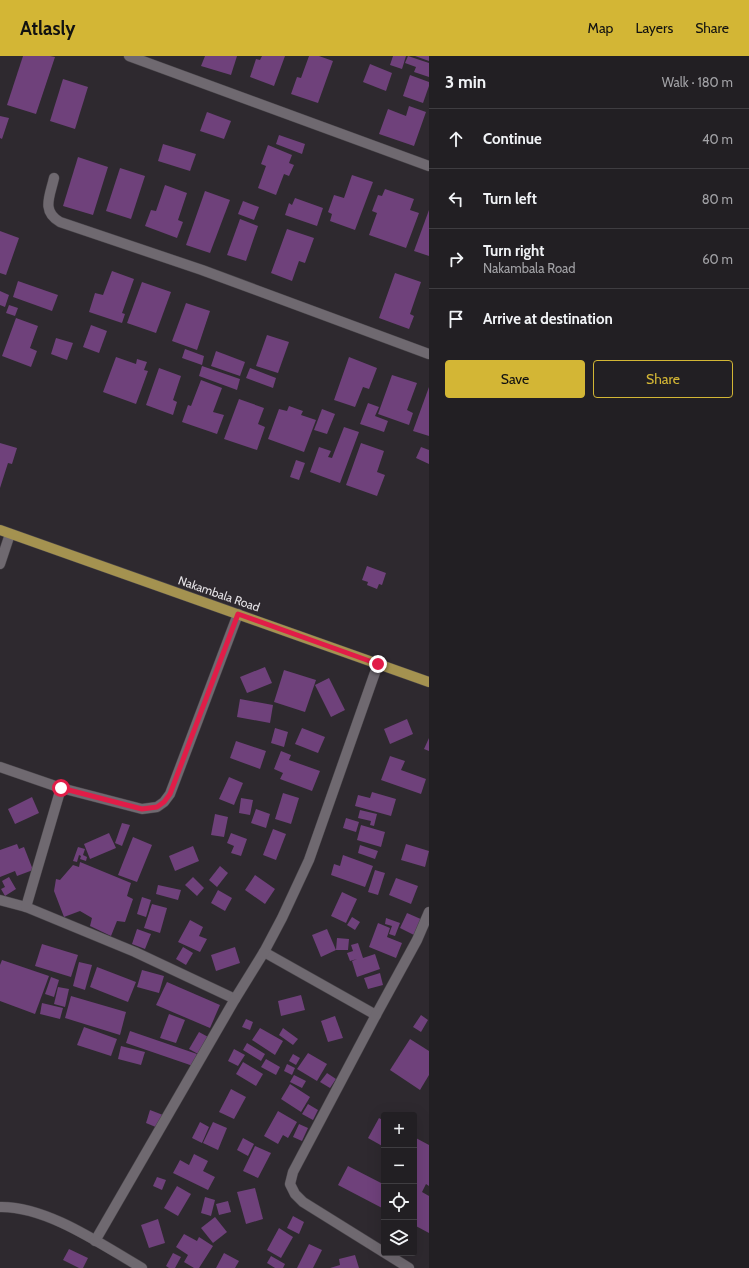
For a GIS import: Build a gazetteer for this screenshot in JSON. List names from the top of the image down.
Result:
{
  "streets": {
    "main road": ["Nakambala Road"]
  },
  "page": {
    "header": "Atlasly",
    "nav": ["Map", "Layers", "Share"],
    "heading": ["3 min", "Walk · 180 m"],
    "list": [
      ["Continue", "40 m"],
      ["Turn left", "80 m"],
      ["Turn right", "Nakambala Road", "60 m"],
      "Arrive at destination"
    ],
    "buttons": ["Save", "Share"],
    "map_buttons": ["+", "−"]
  }
}
